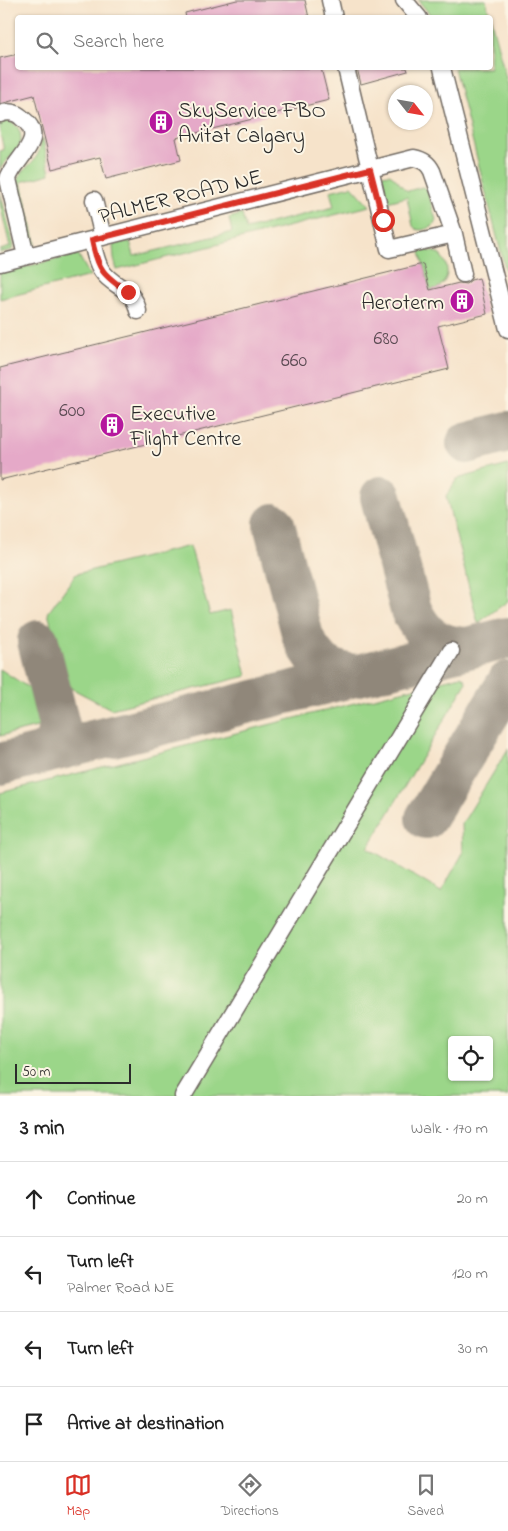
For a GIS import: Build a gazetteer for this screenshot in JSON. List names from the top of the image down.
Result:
{
  "streets": {
    "street": ["PALMER ROAD NE"]
  },
  "places": {
    "building": ["SkyService FBO Avitat Calgary", "Aeroterm", "Executive Flight Centre"]
  },
  "house_numbers": ["680", "660", "600"],
  "scale_bar": "50 m",
  "north": "bottom right",
  "page": {
    "search": "Search here",
    "scale": "50 m",
    "heading": ["3 min", "Walk · 170 m"],
    "list": [
      ["Continue", "20 m"],
      ["Turn left", "Palmer Road NE", "120 m"],
      ["Turn left", "30 m"],
      "Arrive at destination"
    ],
    "nav": ["Map", "Directions", "Saved"]
  }
}
